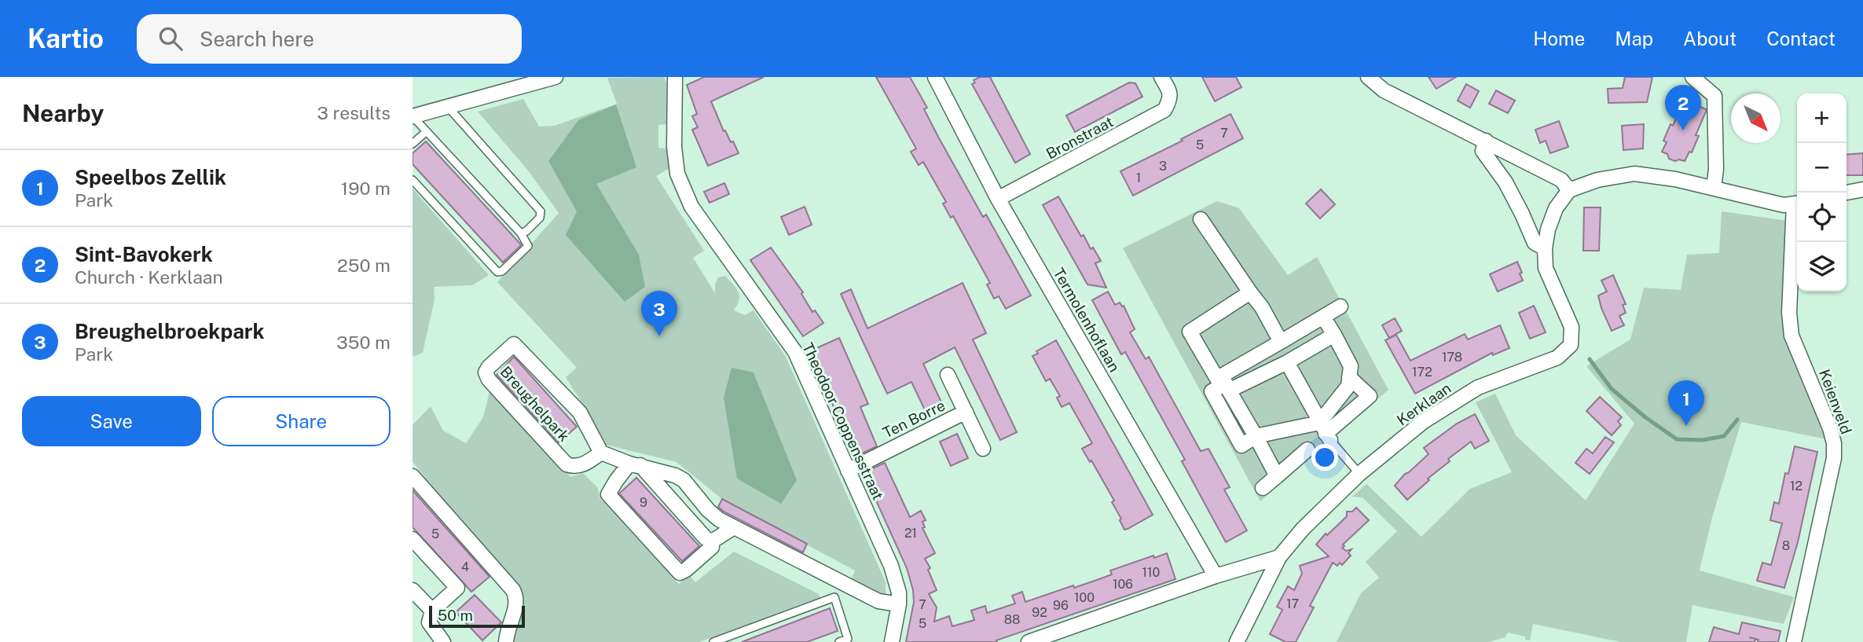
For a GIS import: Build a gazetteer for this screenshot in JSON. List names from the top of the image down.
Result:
{
  "streets": {
    "street": [
      "Bronstraat",
      "Termolenhoflaan",
      "Keienveld",
      "Breughelpark",
      "Kerklaan",
      "Ten Borre",
      "Theodoor Coppensstraat"
    ]
  },
  "crossings": [
    ["Bronstraat", "Termolenhoflaan"],
    ["Ten Borre", "Theodoor Coppensstraat"]
  ],
  "house_numbers": [
    "7",
    "5",
    "3",
    "1",
    "178",
    "172",
    "12",
    "9",
    "21",
    "5",
    "8",
    "4",
    "110",
    "106",
    "100",
    "17",
    "7",
    "96",
    "92",
    "88",
    "5"
  ],
  "scale_bar": "50 m",
  "north": "bottom right",
  "page": {
    "header": "Kartio",
    "search": "Search here",
    "nav": [
      "Home",
      "Map",
      "About",
      "Contact"
    ],
    "heading": ["Nearby", "3 results"],
    "pins": ["2", "3", "1"],
    "map_buttons": ["+", "−"],
    "list": [
      {
        "mark": "1",
        "name": "Speelbos Zellik",
        "note": "Park",
        "value": "190 m"
      },
      {
        "mark": "2",
        "name": "Sint-Bavokerk",
        "note": "Church · Kerklaan",
        "value": "250 m"
      },
      {
        "mark": "3",
        "name": "Breughelbroekpark",
        "note": "Park",
        "value": "350 m"
      }
    ],
    "buttons": ["Save", "Share"],
    "scale": "50 m"
  }
}
